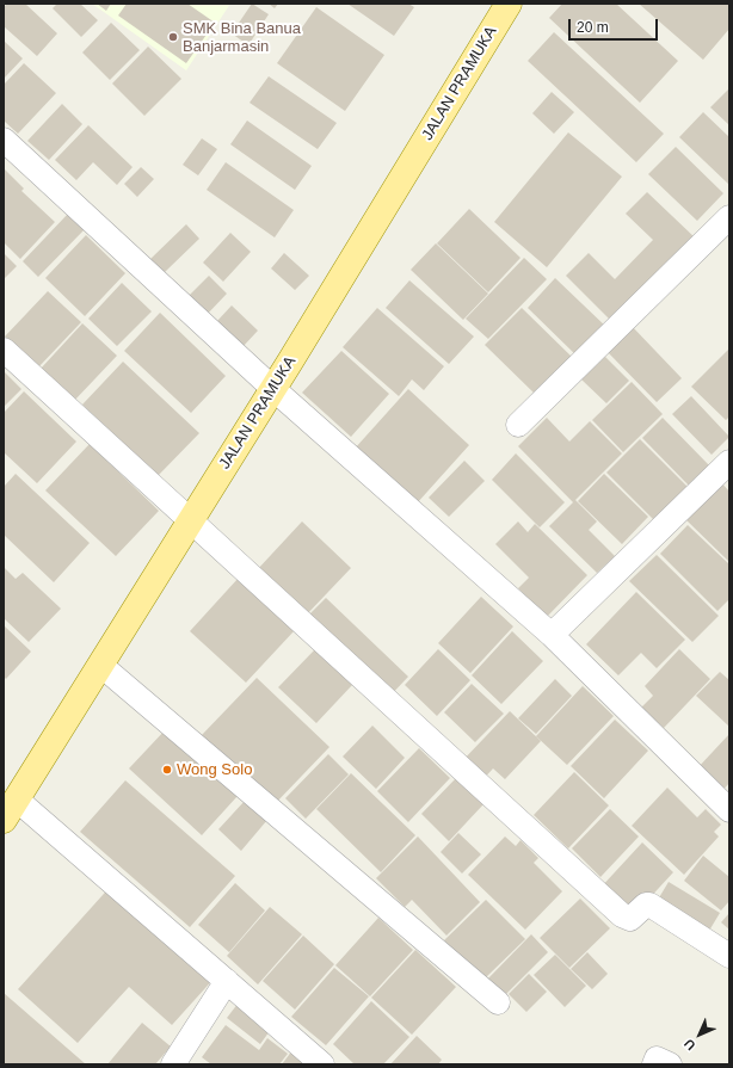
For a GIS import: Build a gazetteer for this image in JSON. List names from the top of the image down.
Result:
{
  "streets": {
    "main road": ["JALAN PRAMUKA"]
  },
  "places": ["SMK Bina Banua Banjarmasin", "Wong Solo"],
  "scale_bar": "20 m",
  "north": "bottom left"
}
